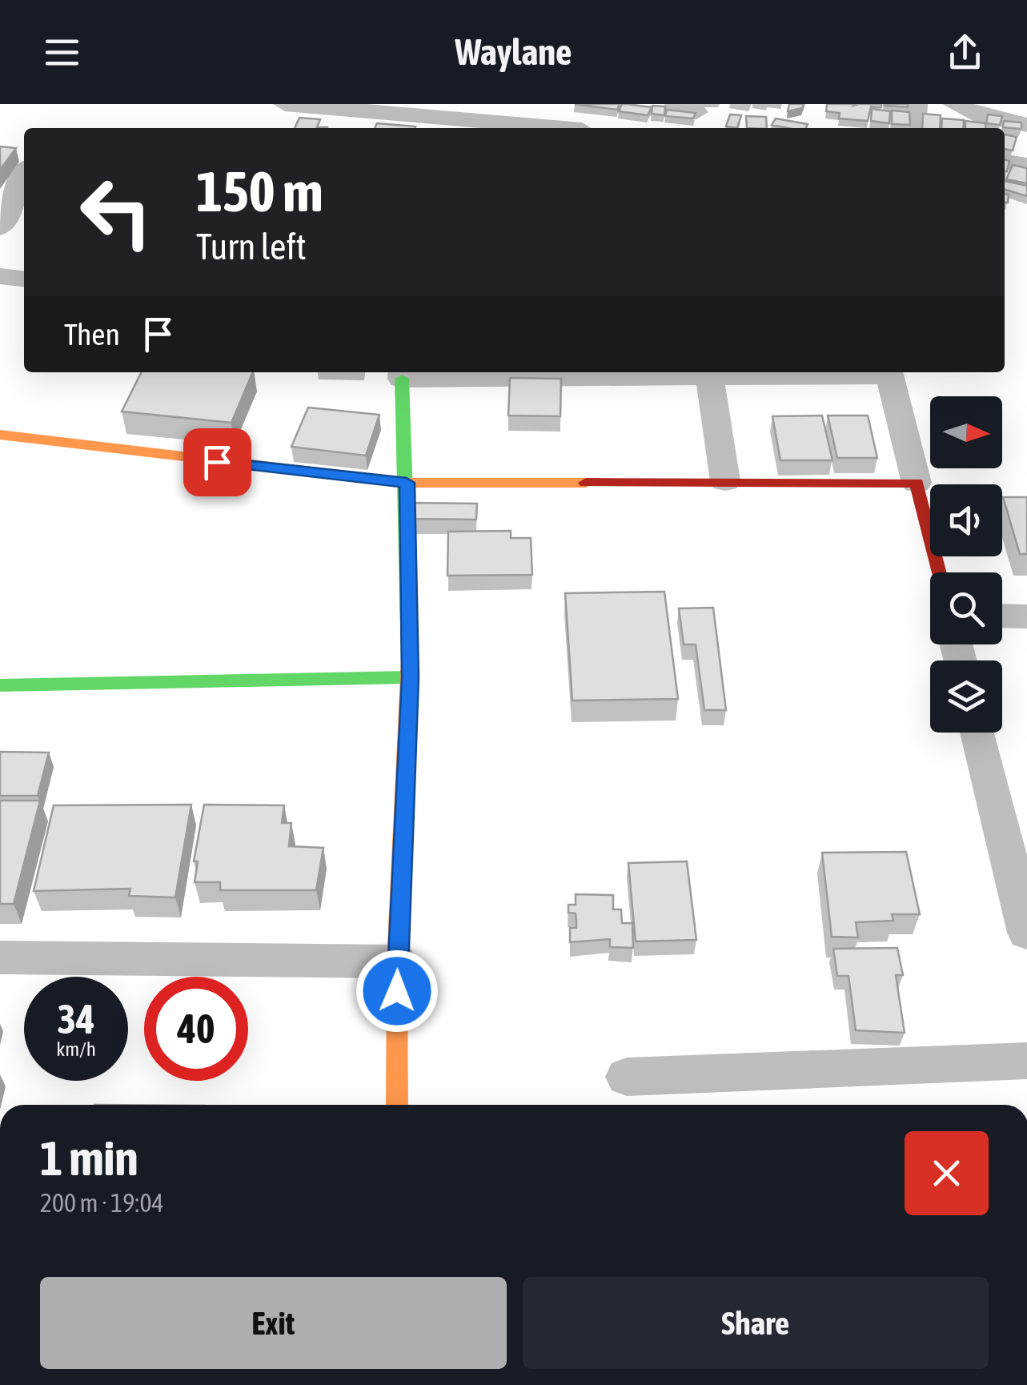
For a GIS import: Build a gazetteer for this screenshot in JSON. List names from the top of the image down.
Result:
{
  "north": "right",
  "page": {
    "header": "Waylane",
    "turn": ["150 m", "Turn left"],
    "then": "Then",
    "speed": "34 km/h",
    "limit": "40",
    "heading": ["1 min", "200 m · 19:04"],
    "buttons": ["Exit", "Share"]
  }
}
